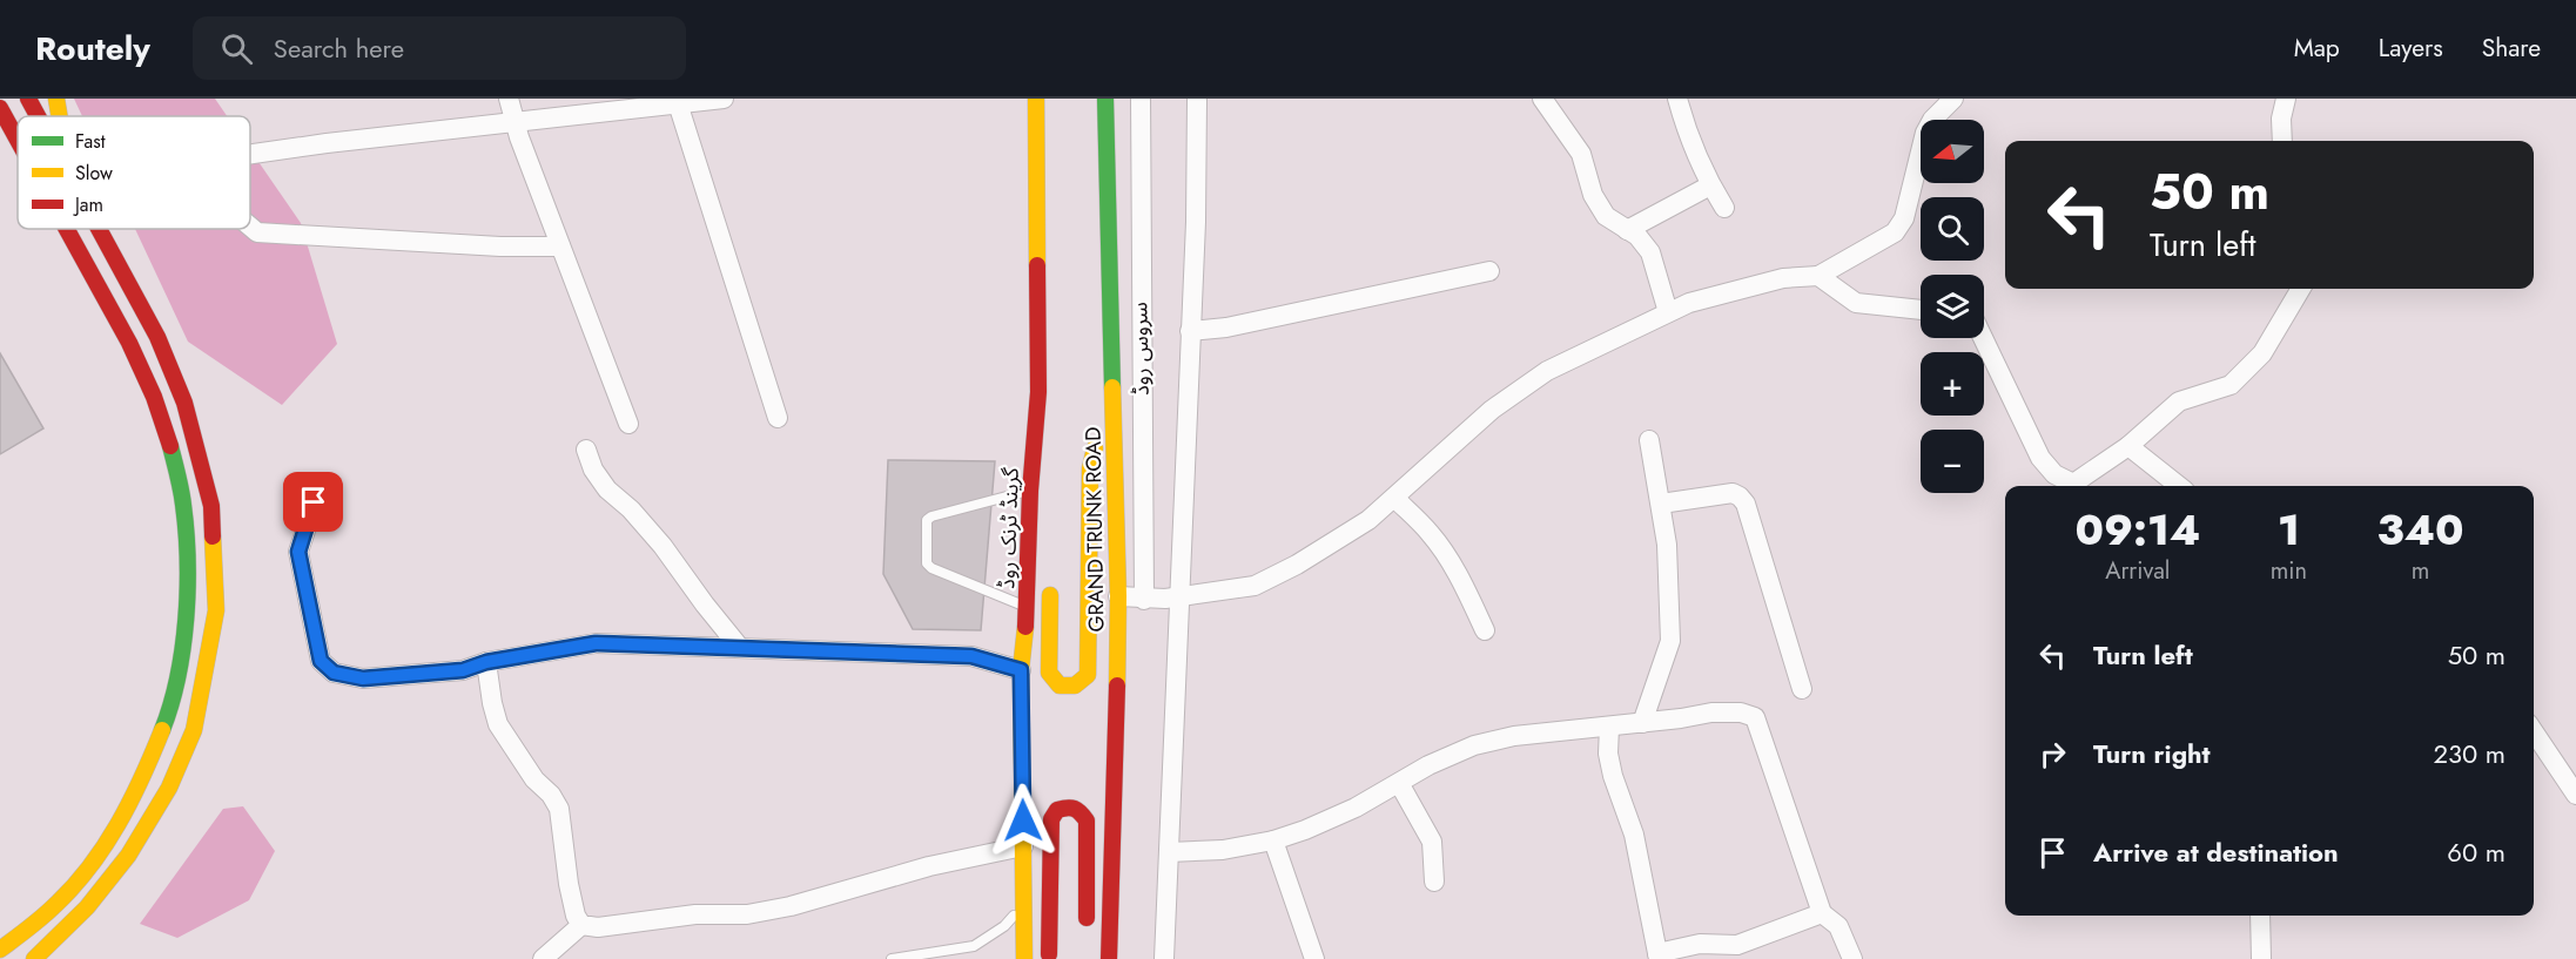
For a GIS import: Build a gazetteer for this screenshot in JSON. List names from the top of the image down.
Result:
{
  "streets": {
    "main road": ["گرینڈ ٹرنک روڈ", "GRAND TRUNK ROAD"],
    "street": ["سروس روڈ"]
  },
  "legend": ["Fast", "Slow", "Jam"],
  "north": "left",
  "page": {
    "header": "Routely",
    "search": "Search here",
    "nav": ["Map", "Layers", "Share"],
    "map_buttons": ["+", "−"],
    "turn": ["50 m", "Turn left"],
    "eta": [
      "09:14",
      "Arrival",
      "1",
      "min",
      "340",
      "m"
    ],
    "list": [
      {
        "name": "Turn left",
        "value": "50 m"
      },
      {
        "name": "Turn right",
        "value": "230 m"
      },
      {
        "name": "Arrive at destination",
        "value": "60 m"
      }
    ]
  }
}
